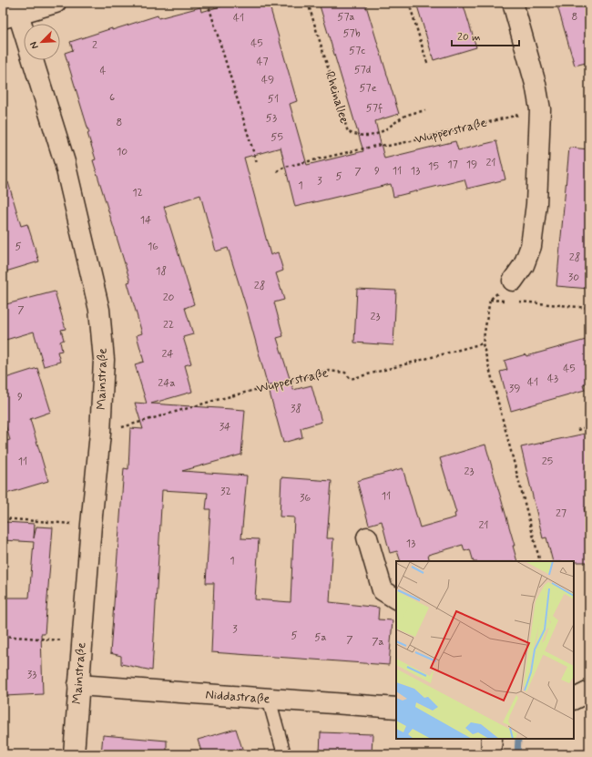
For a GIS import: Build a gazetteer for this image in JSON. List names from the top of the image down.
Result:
{
  "streets": {
    "street": ["Mainstraße", "Niddastraße"],
    "path": ["Rheinallee", "Wupperstraße"]
  },
  "crossings": [
    ["Wupperstraße", "Mainstraße"],
    ["Mainstraße", "Niddastraße"]
  ],
  "house_numbers": [
    "57a",
    "8",
    "41",
    "57b",
    "45",
    "2",
    "57c",
    "47",
    "57d",
    "4",
    "49",
    "57e",
    "6",
    "51",
    "57f",
    "53",
    "8",
    "55",
    "10",
    "21",
    "17",
    "19",
    "15",
    "9",
    "11",
    "13",
    "7",
    "5",
    "3",
    "1",
    "12",
    "14",
    "5",
    "16",
    "28",
    "18",
    "30",
    "28",
    "20",
    "7",
    "23",
    "22",
    "24",
    "45",
    "43",
    "41",
    "24a",
    "39",
    "9",
    "38",
    "34",
    "11",
    "25",
    "23",
    "32",
    "11",
    "36",
    "27",
    "21",
    "13",
    "1",
    "3",
    "5",
    "5a",
    "7",
    "7a",
    "33"
  ],
  "scale_bar": "20 m",
  "north": "bottom left"
}
